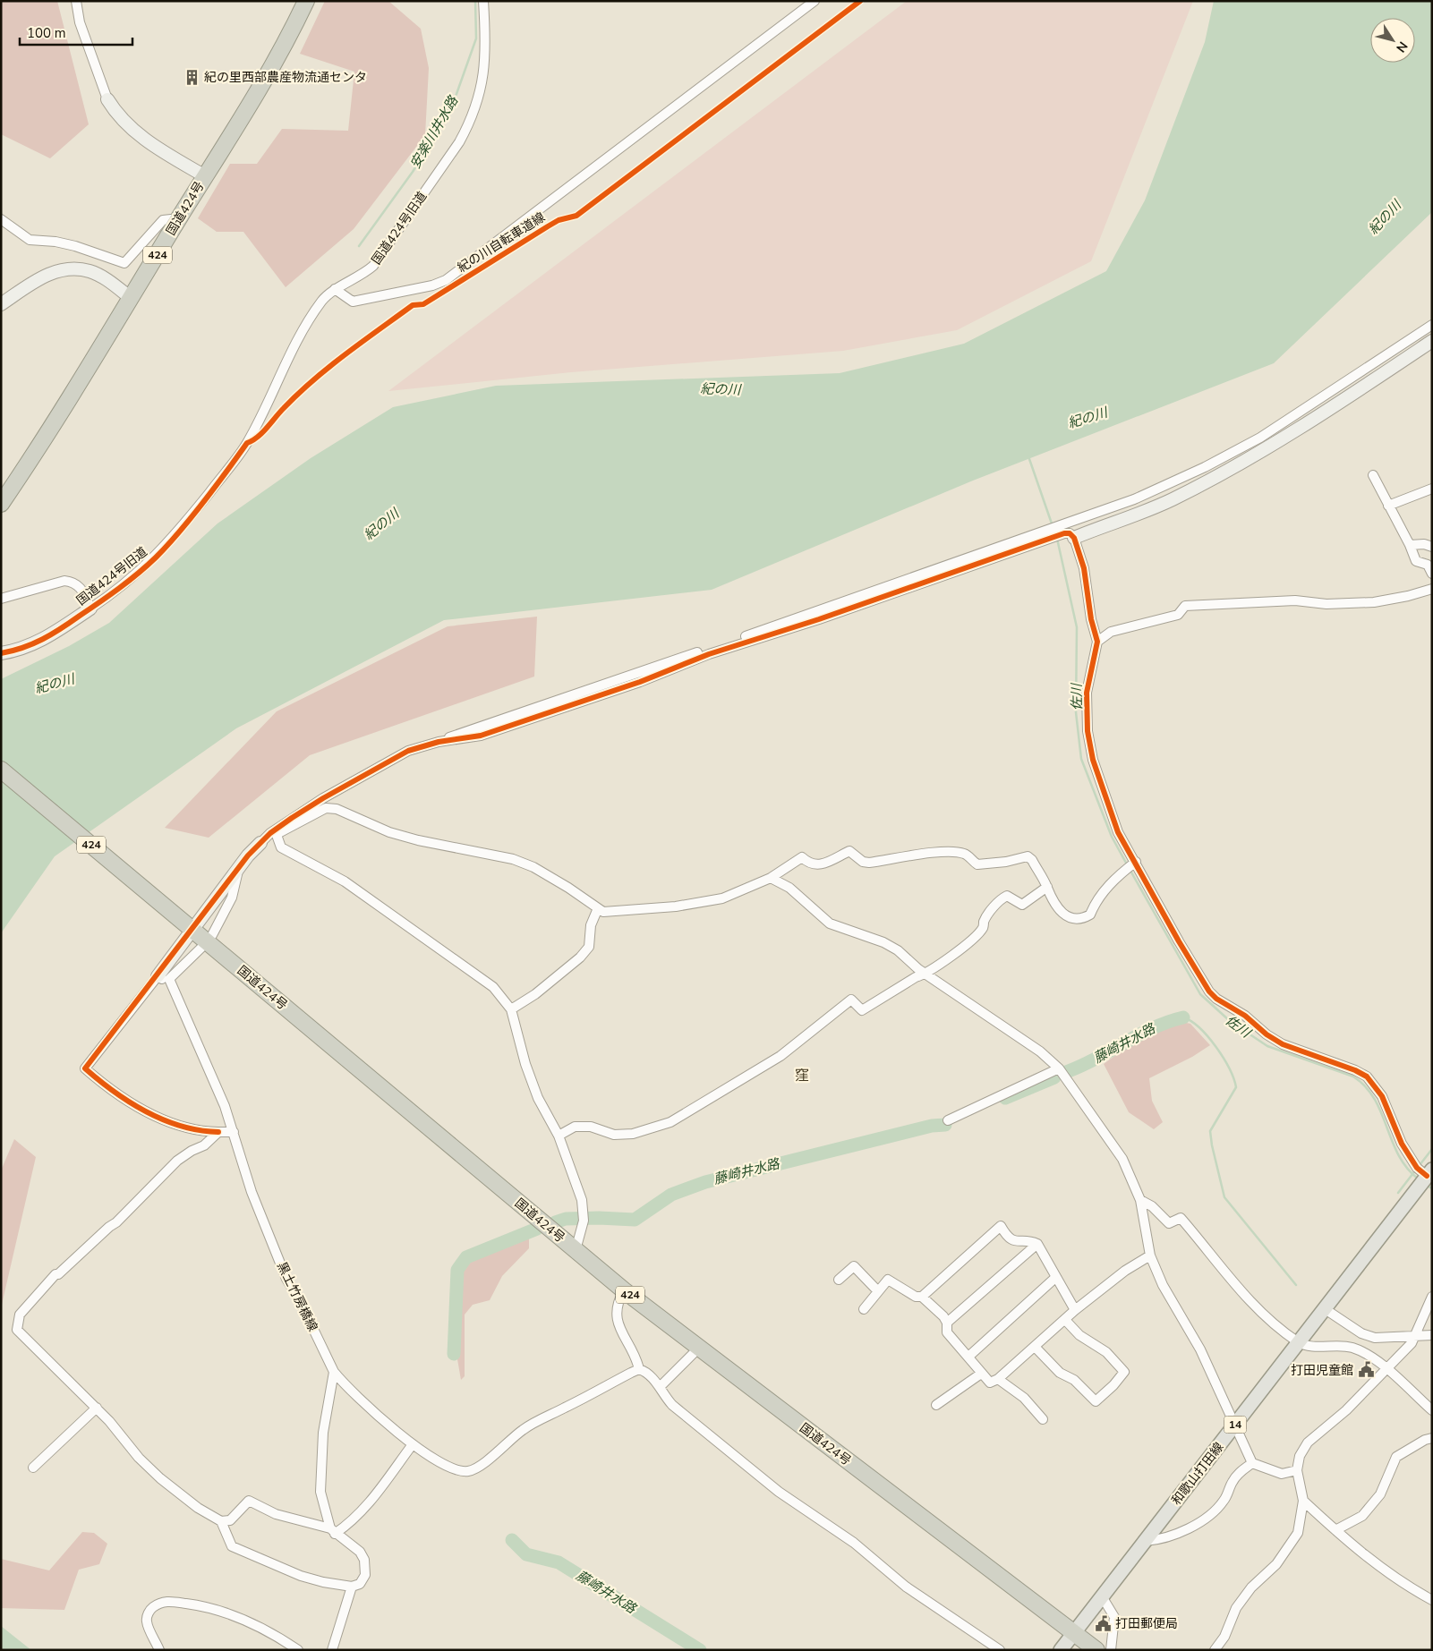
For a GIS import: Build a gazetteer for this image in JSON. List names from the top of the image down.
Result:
{
  "streets": {
    "highway": ["国道424号", "424"],
    "main road": ["14", "和歌山打田線"],
    "street": ["国道424号旧道", "黒土竹房橋線"],
    "cycle path": ["紀の川自転車道線"]
  },
  "crossings": [
    ["国道424号", "和歌山打田線"]
  ],
  "districts": ["窪"],
  "water": [
    "安楽川井水路",
    "紀の川",
    "佐川",
    "藤崎井水路"
  ],
  "places": {
    "building": ["紀の里西部農産物流通センタ"],
    "public building": ["打田児童館", "打田郵便局"]
  },
  "scale_bar": "100 m",
  "north": "bottom right"
}
